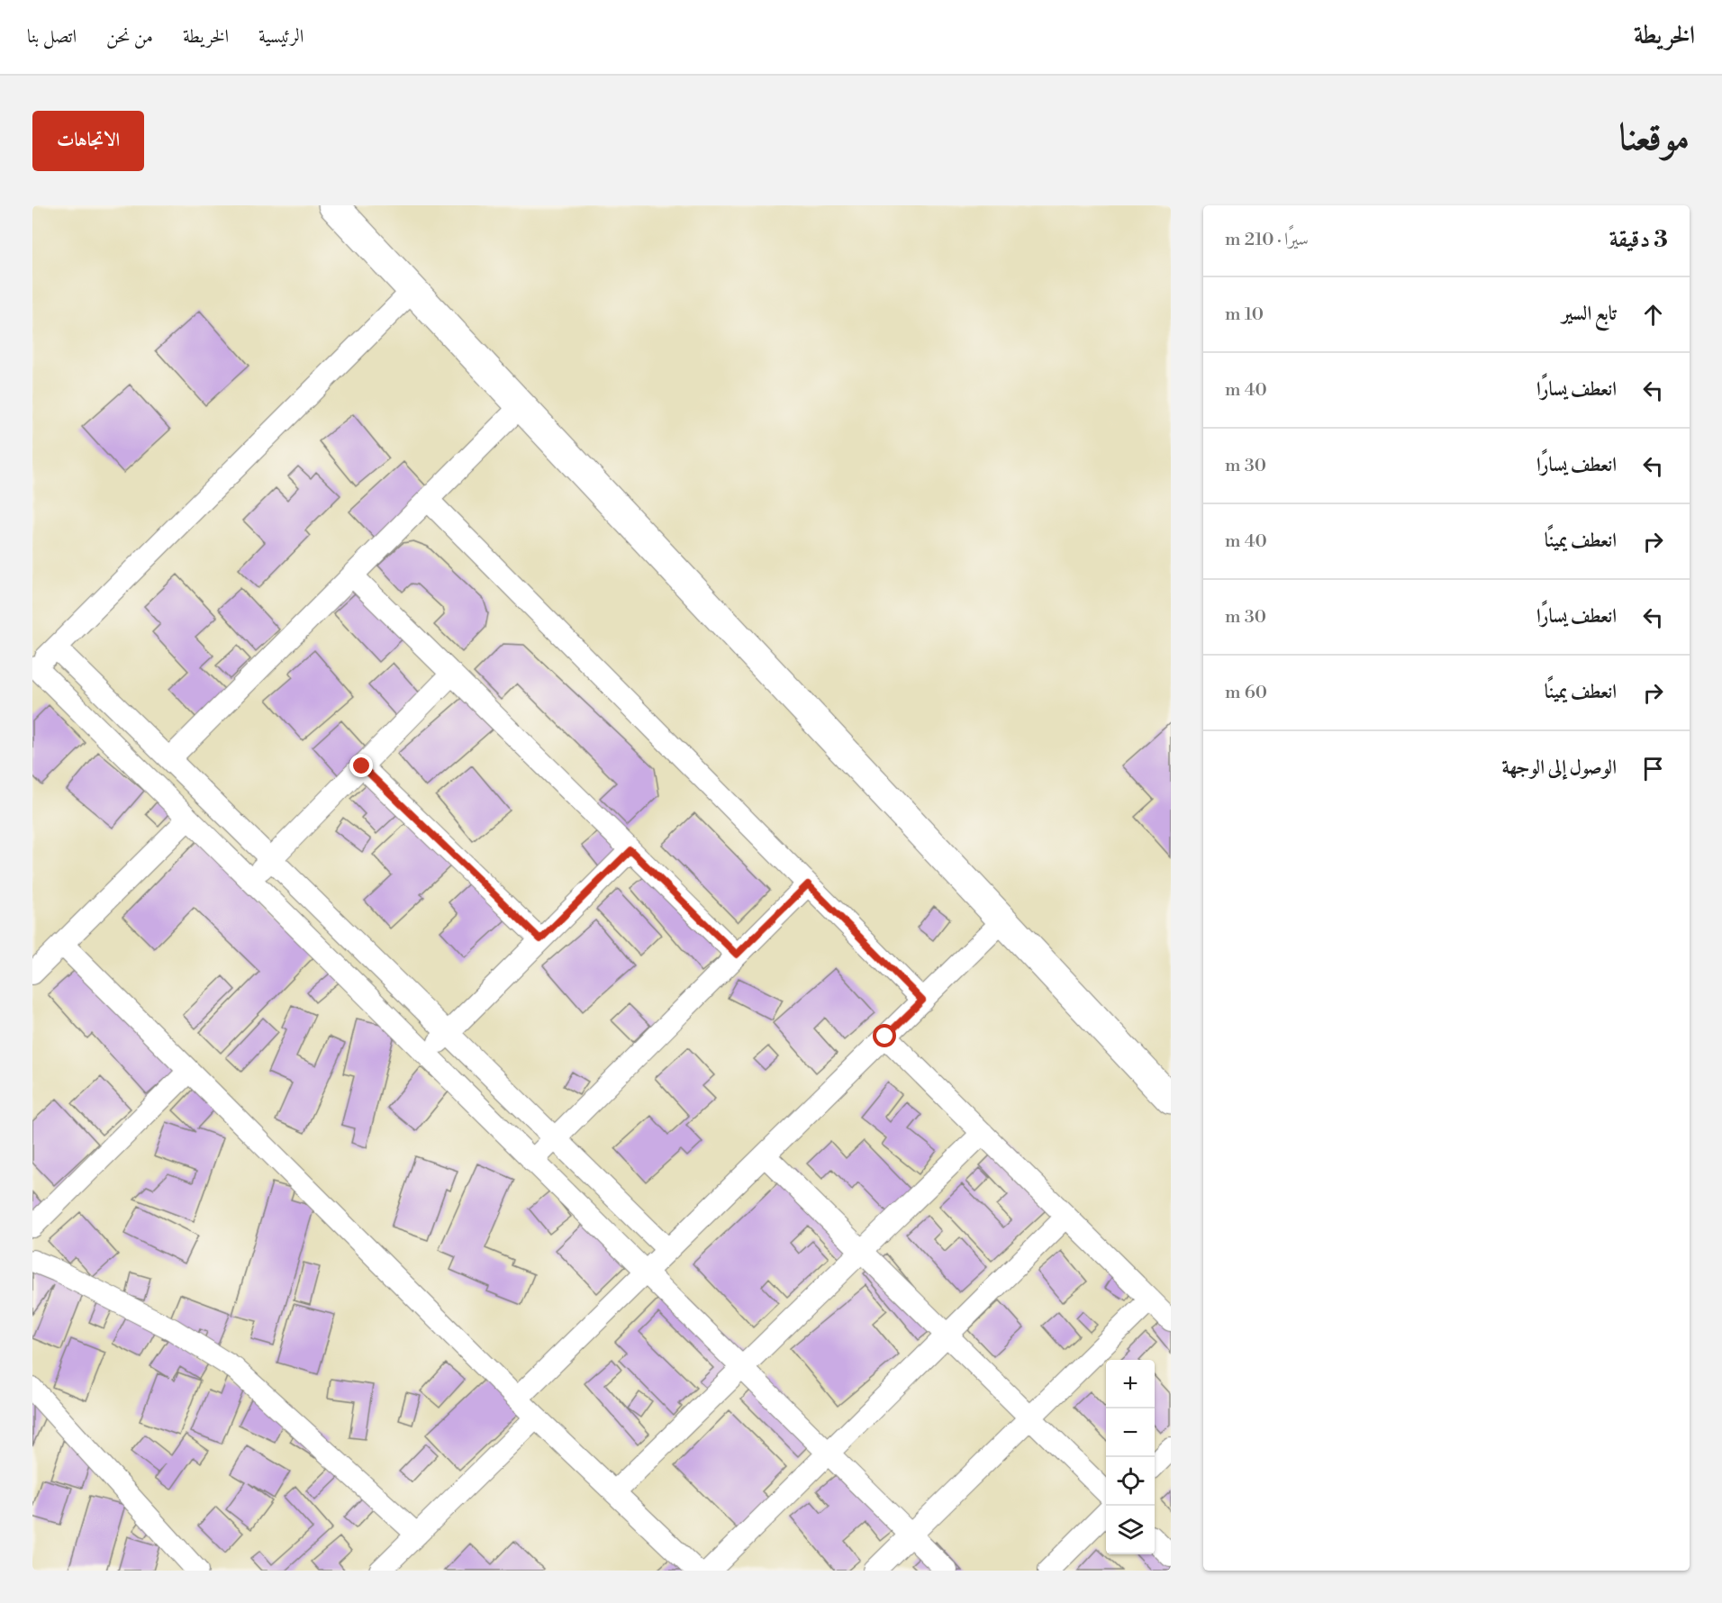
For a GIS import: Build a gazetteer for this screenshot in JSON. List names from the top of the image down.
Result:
{
  "page": {
    "header": "الخريطة",
    "nav": [
      "الرئيسية",
      "الخريطة",
      "من نحن",
      "اتصل بنا"
    ],
    "title": "موقعنا",
    "buttons": "الاتجاهات",
    "heading": ["3 دقيقة", "سيرًا · 210 m"],
    "list": [
      ["تابع السير", "10 m"],
      ["انعطف يسارًا", "40 m"],
      ["انعطف يسارًا", "30 m"],
      ["انعطف يمينًا", "40 m"],
      ["انعطف يسارًا", "30 m"],
      ["انعطف يمينًا", "60 m"],
      "الوصول إلى الوجهة"
    ],
    "map_buttons": ["+", "−"]
  }
}
